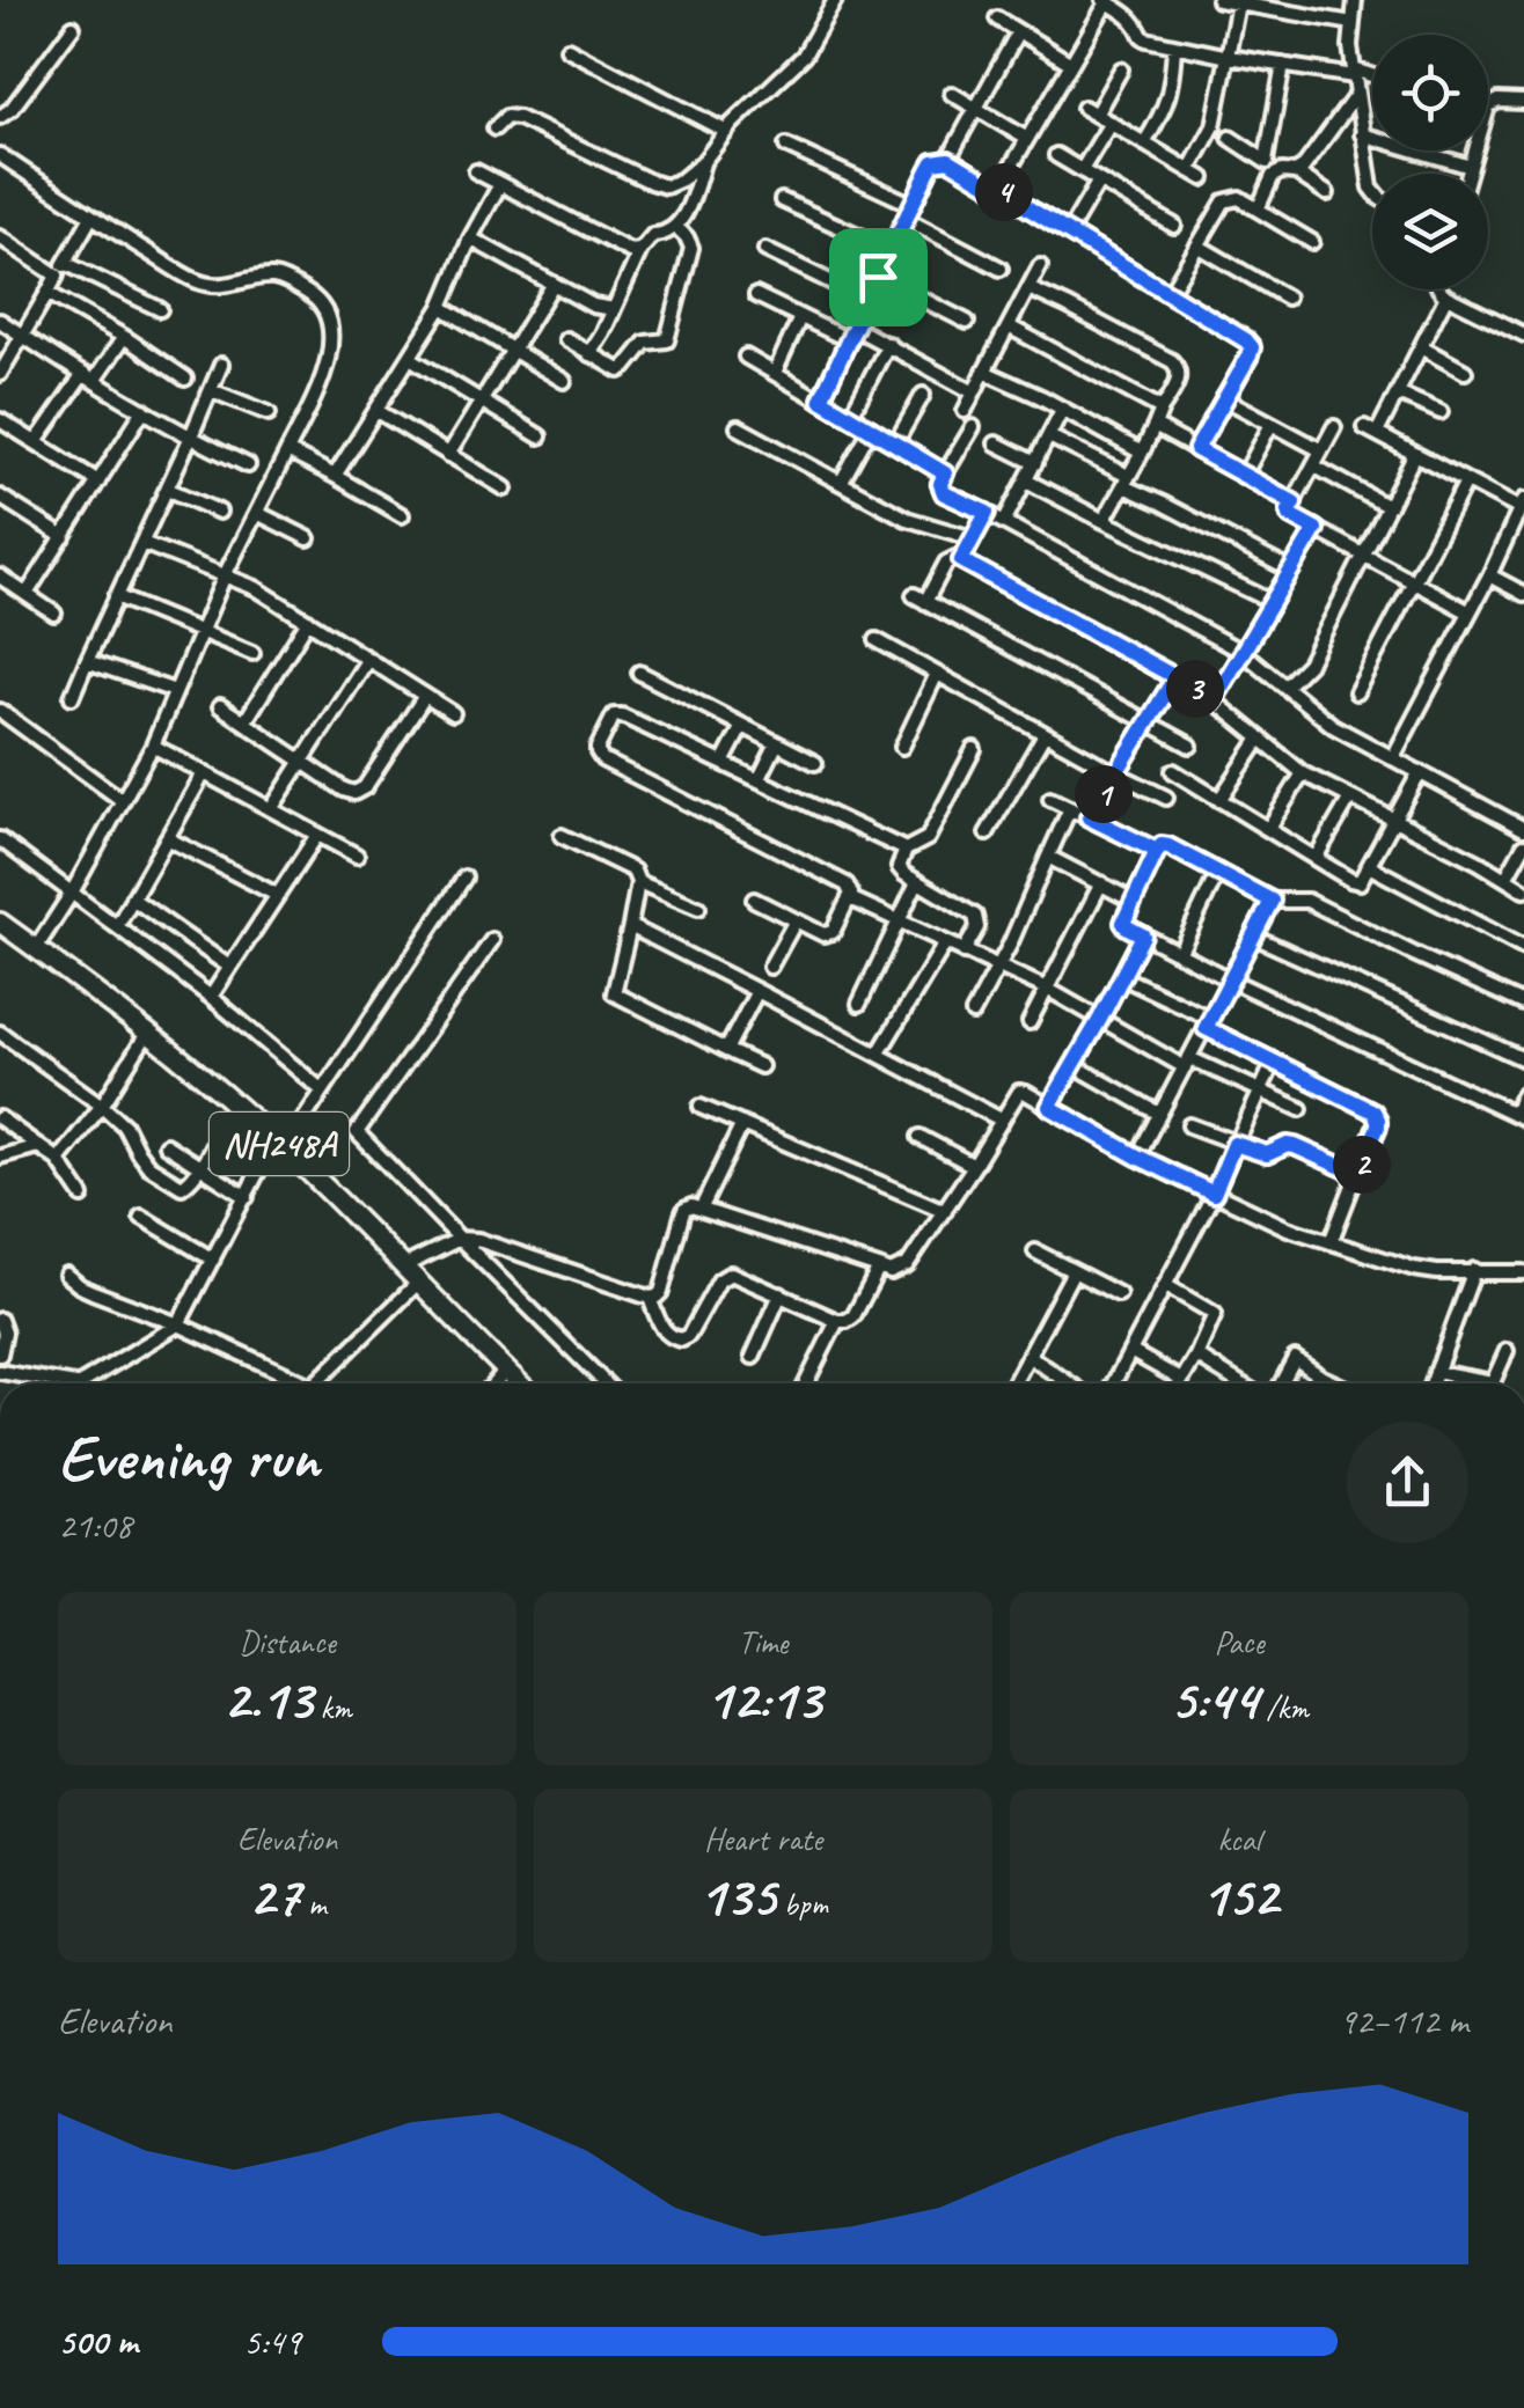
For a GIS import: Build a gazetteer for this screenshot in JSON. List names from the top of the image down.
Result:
{
  "streets": {
    "highway": ["NH248A"]
  },
  "page": {
    "pins": [
      "4",
      "3",
      "1",
      "2"
    ],
    "heading": ["Evening run", "21:08"],
    "stats": [
      ["Distance", "2.13 km"],
      ["Time", "12:13"],
      ["Pace", "5:44 /km"],
      ["Elevation", "27 m"],
      ["Heart rate", "135 bpm"],
      ["kcal", "152"]
    ],
    "chart": ["Elevation", "92–112 m"],
    "list": [
      {
        "name": "500 m",
        "note": "5:49"
      }
    ]
  }
}
